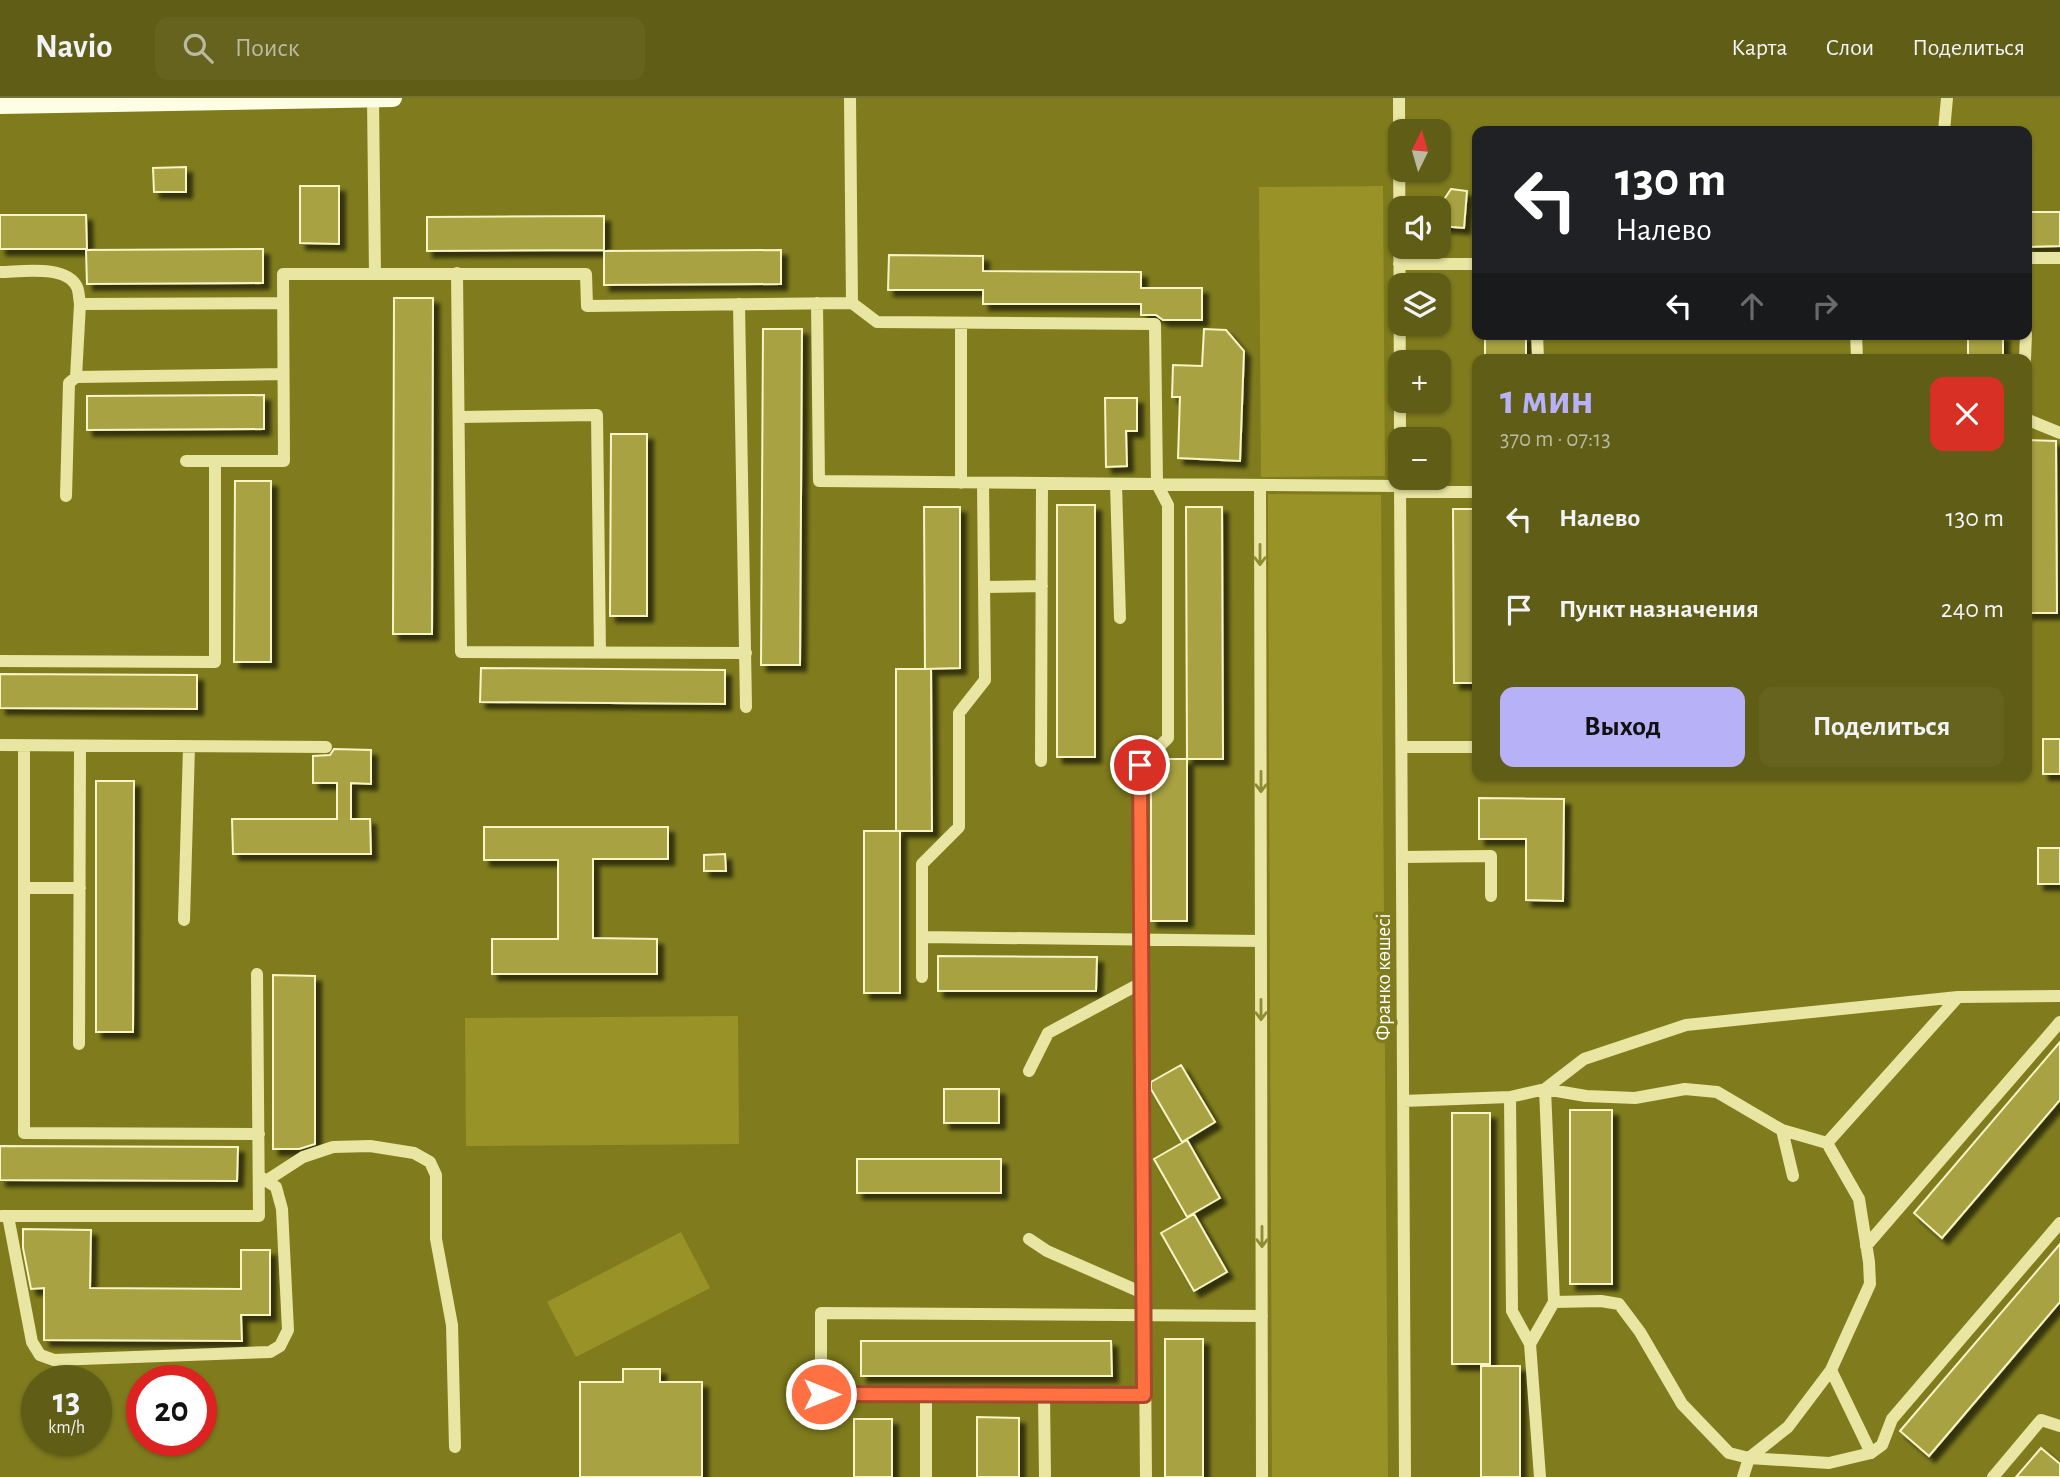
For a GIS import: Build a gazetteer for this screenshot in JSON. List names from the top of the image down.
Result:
{
  "streets": {
    "street": ["Франко көшесі"]
  },
  "north": "top",
  "page": {
    "header": "Navio",
    "search": "Поиск",
    "nav": ["Карта", "Слои", "Поделиться"],
    "map_buttons": ["+", "−"],
    "turn": ["130 m", "Налево"],
    "heading": ["1 мин", "370 m · 07:13"],
    "list": [
      {
        "name": "Налево",
        "value": "130 m"
      },
      {
        "name": "Пункт назначения",
        "value": "240 m"
      }
    ],
    "buttons": ["Выход", "Поделиться"],
    "speed": "13 km/h",
    "limit": "20"
  }
}
